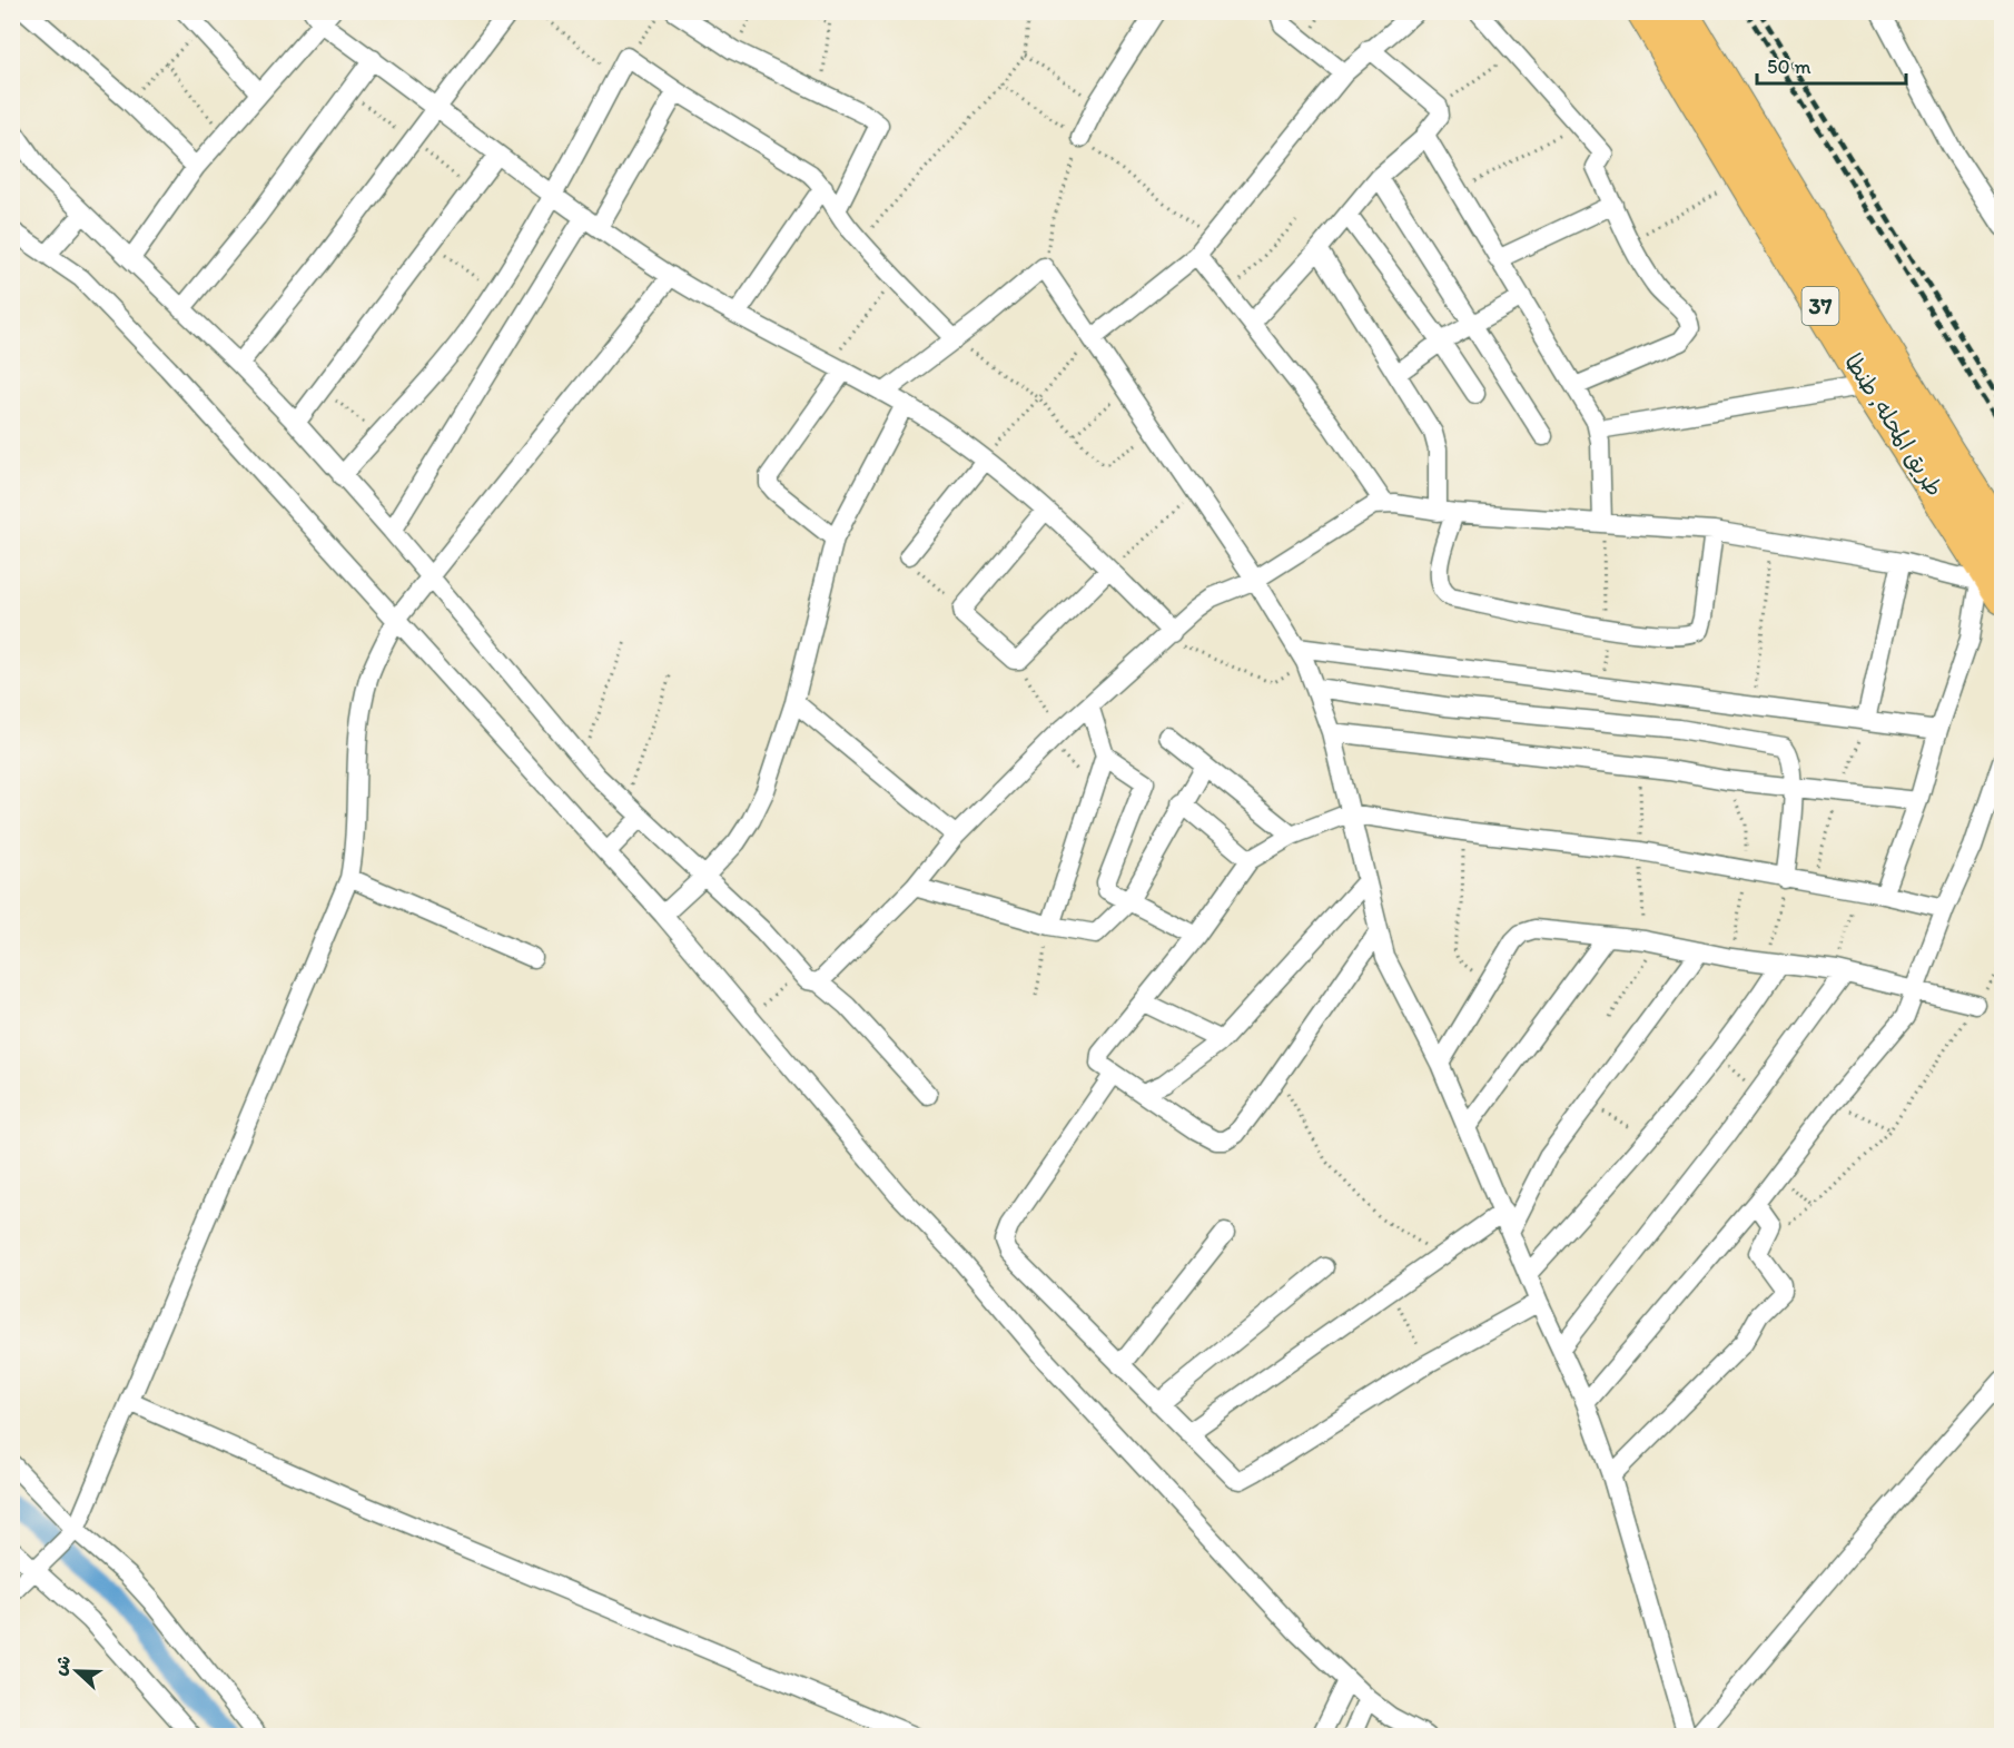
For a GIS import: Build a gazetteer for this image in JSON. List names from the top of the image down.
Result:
{
  "streets": {
    "highway": ["37", "طريق المحله, طنطا"]
  },
  "scale_bar": "50 m",
  "north": "left"
}
